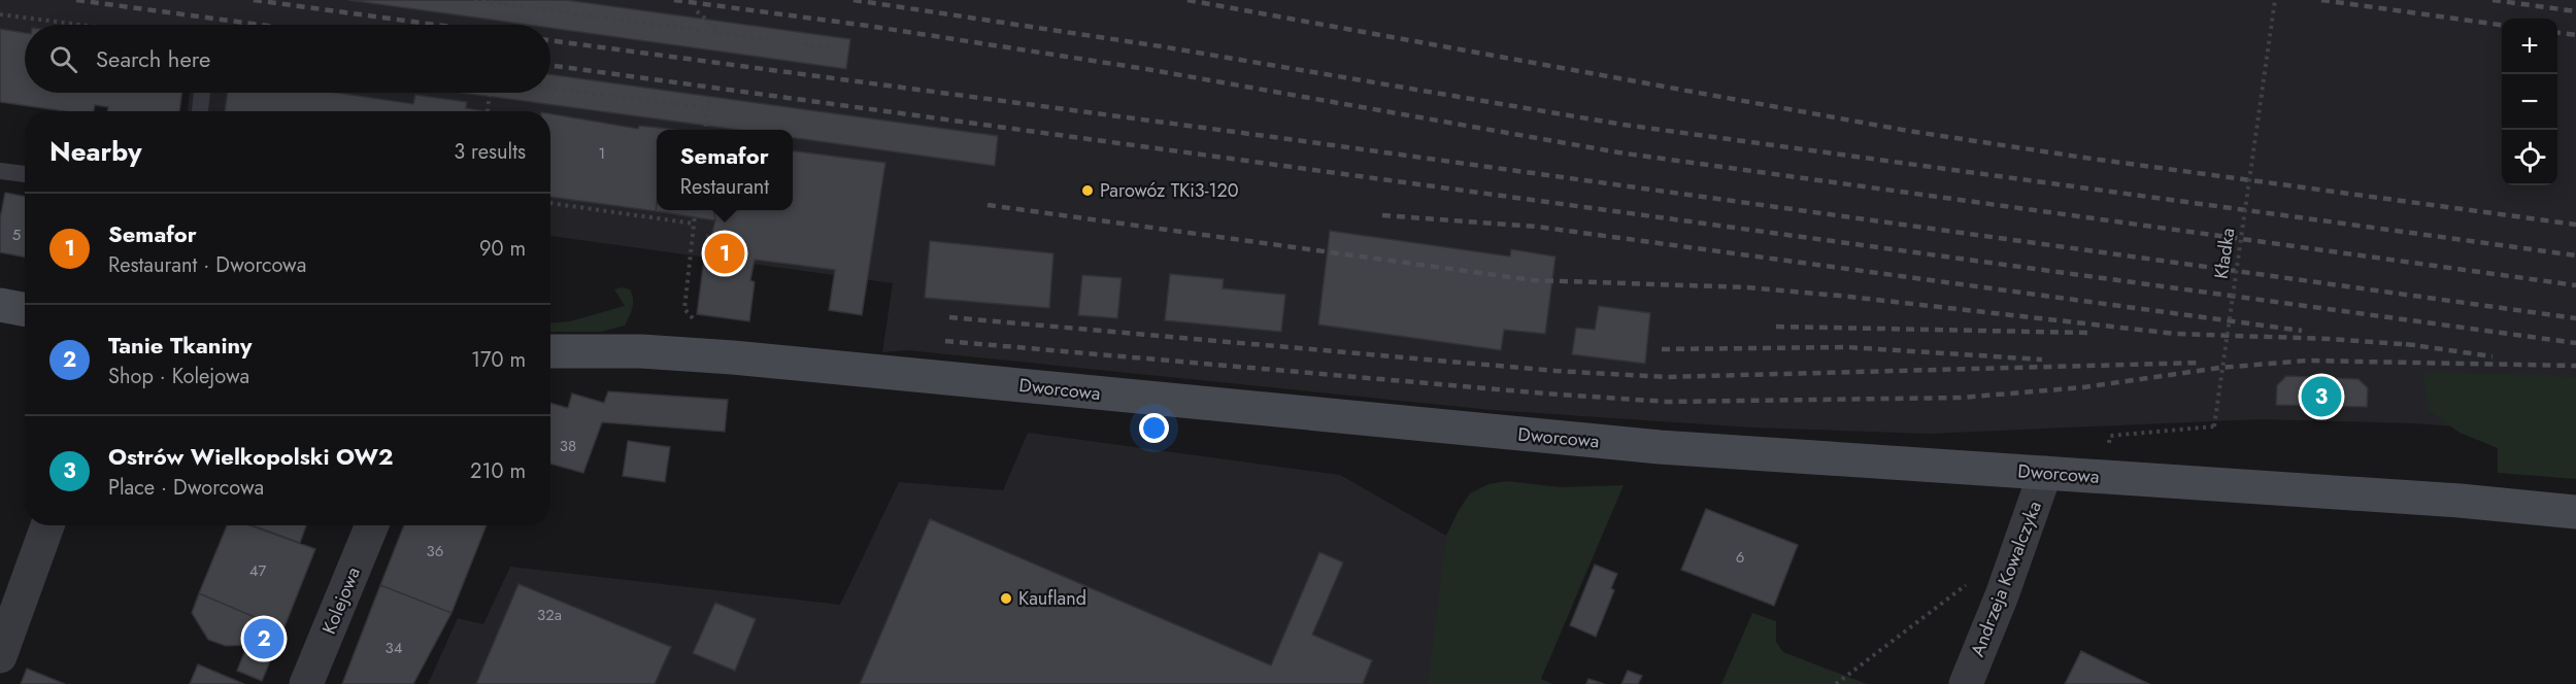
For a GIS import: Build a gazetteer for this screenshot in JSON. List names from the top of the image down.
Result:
{
  "streets": {
    "main road": ["Dworcowa"],
    "street": ["Andrzeja Kowalczyka", "Kolejowa"],
    "path": ["Kładka"]
  },
  "crossings": [
    ["Dworcowa", "Andrzeja Kowalczyka"]
  ],
  "places": ["Parowóz TKi3-120", "Kaufland"],
  "house_numbers": [
    "1",
    "5",
    "38",
    "36",
    "6",
    "47",
    "32a",
    "34"
  ],
  "page": {
    "map_buttons": ["+", "−"],
    "search": "Search here",
    "heading": ["Nearby", "3 results"],
    "popup": ["Semafor", "Restaurant"],
    "list": [
      {
        "mark": "1",
        "name": "Semafor",
        "note": "Restaurant · Dworcowa",
        "value": "90 m"
      },
      {
        "mark": "2",
        "name": "Tanie Tkaniny",
        "note": "Shop · Kolejowa",
        "value": "170 m"
      },
      {
        "mark": "3",
        "name": "Ostrów Wielkopolski OW2",
        "note": "Place · Dworcowa",
        "value": "210 m"
      }
    ],
    "pins": ["1", "3", "2"]
  }
}
